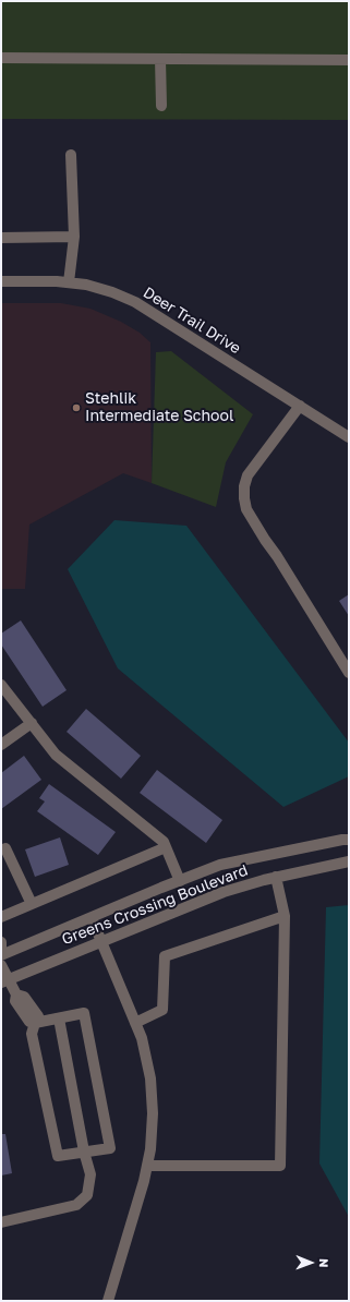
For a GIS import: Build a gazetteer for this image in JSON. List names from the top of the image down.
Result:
{
  "streets": {
    "street": ["Deer Trail Drive", "Greens Crossing Boulevard"]
  },
  "places": ["Stehlik Intermediate School"],
  "north": "right"
}
